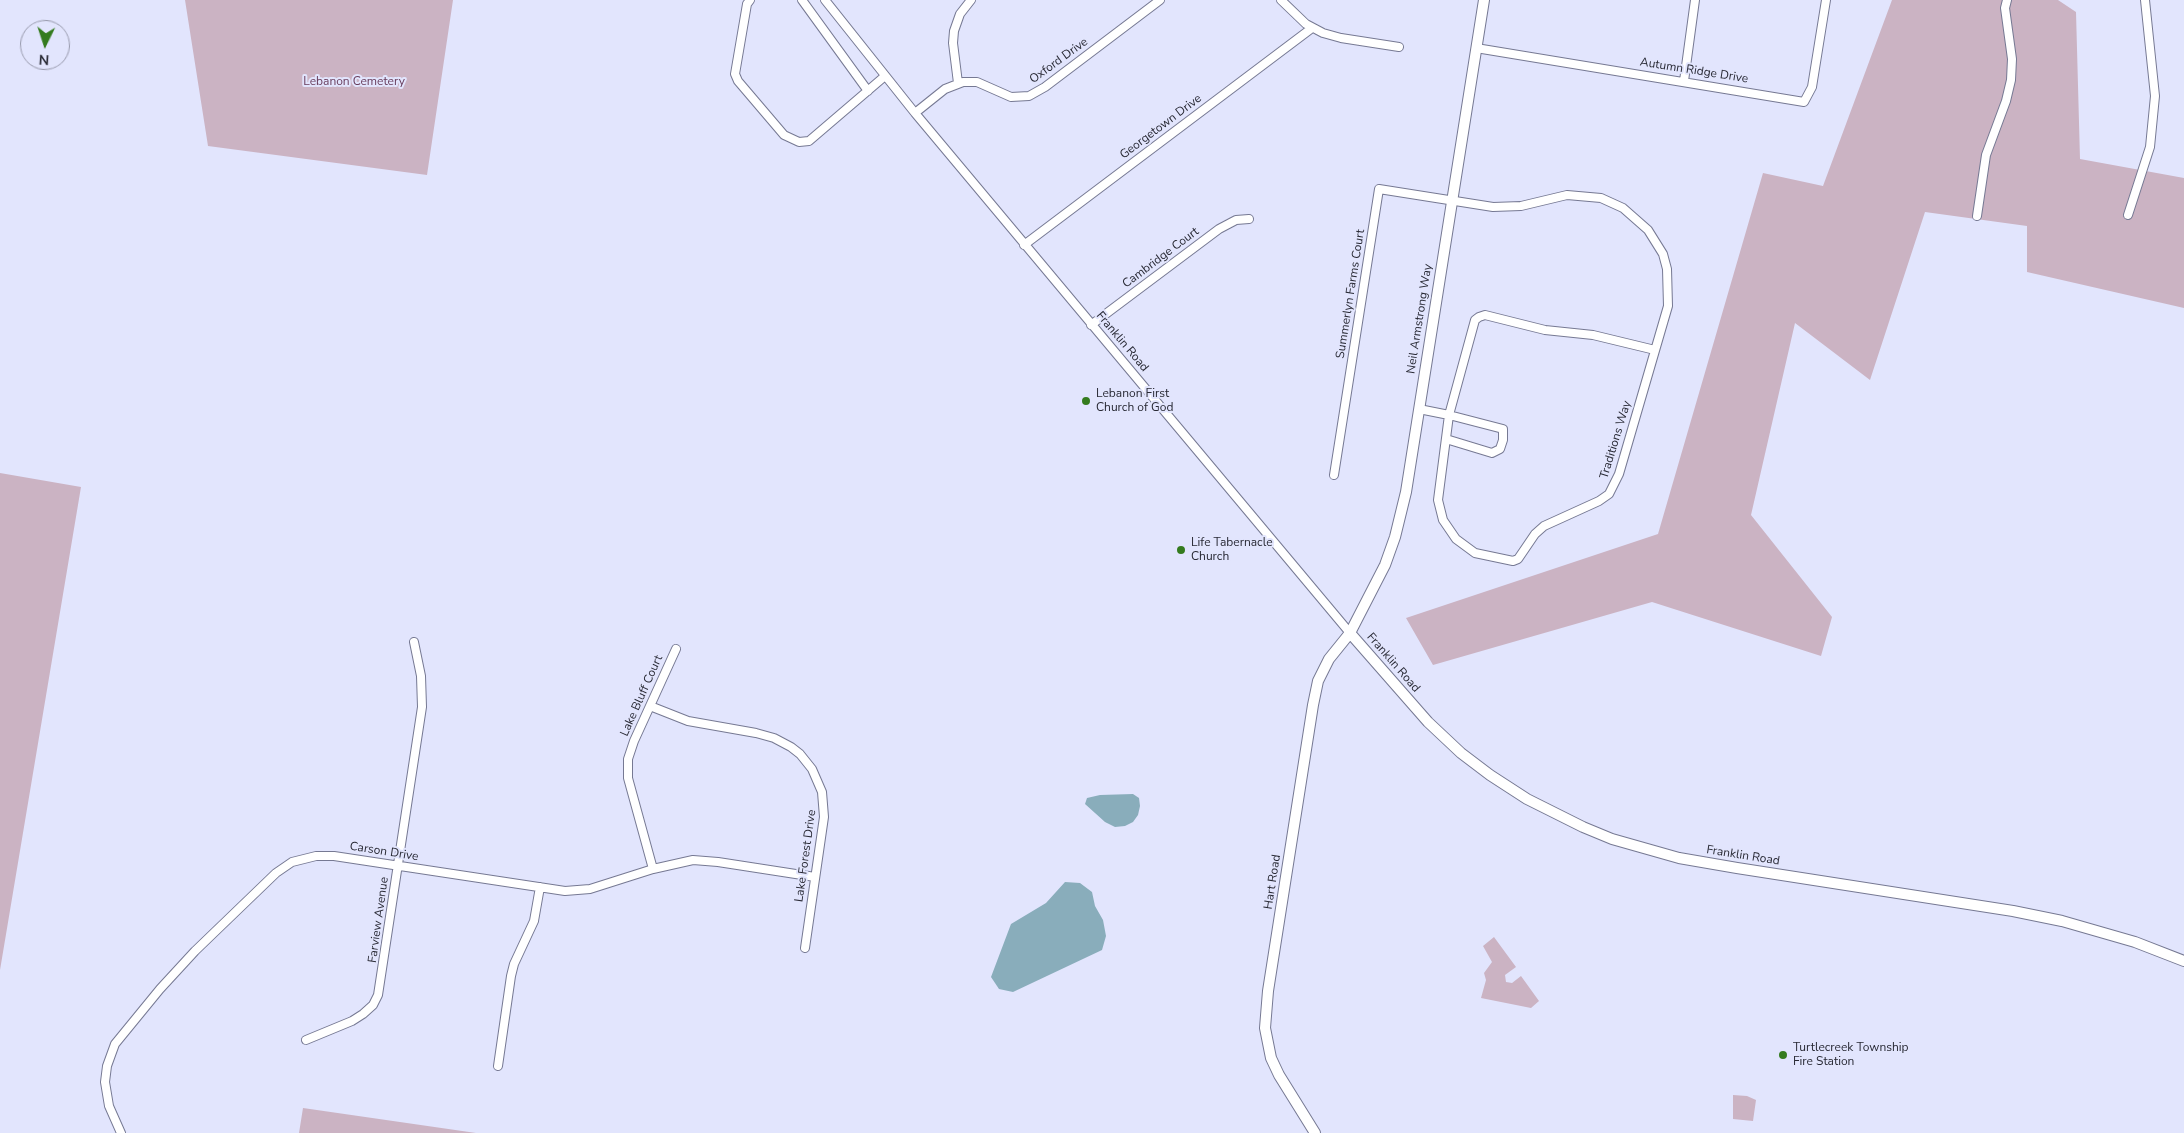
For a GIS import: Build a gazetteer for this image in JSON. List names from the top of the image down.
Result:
{
  "streets": {
    "main road": ["Neil Armstrong Way", "Franklin Road", "Hart Road"],
    "street": [
      "Oxford Drive",
      "Autumn Ridge Drive",
      "Georgetown Drive",
      "Cambridge Court",
      "Summerlyn Farms Court",
      "Traditions Way",
      "Lake Bluff Court",
      "Carson Drive",
      "Lake Forest Drive",
      "Farview Avenue"
    ]
  },
  "crossings": [
    ["Autumn Ridge Drive", "Neil Armstrong Way"],
    ["Georgetown Drive", "Franklin Road"],
    ["Cambridge Court", "Franklin Road"],
    ["Summerlyn Farms Court", "Neil Armstrong Way"],
    ["Summerlyn Farms Court", "Traditions Way"],
    ["Neil Armstrong Way", "Franklin Road"],
    ["Neil Armstrong Way", "Traditions Way"],
    ["Neil Armstrong Way", "Hart Road"],
    ["Franklin Road", "Hart Road"],
    ["Lake Bluff Court", "Carson Drive"],
    ["Lake Bluff Court", "Lake Forest Drive"],
    ["Carson Drive", "Lake Forest Drive"],
    ["Carson Drive", "Farview Avenue"]
  ],
  "parks": ["Lebanon Cemetery"],
  "places": ["Lebanon First Church of God", "Life Tabernacle Church", "Turtlecreek Township Fire Station"],
  "north": "bottom"
}
